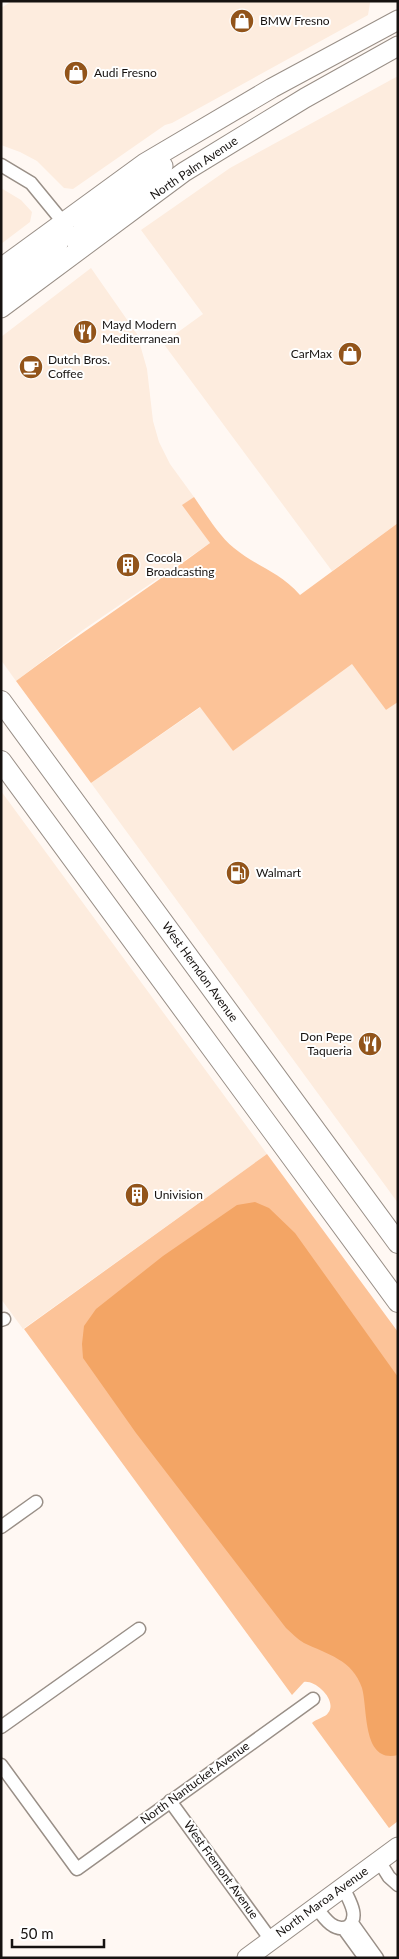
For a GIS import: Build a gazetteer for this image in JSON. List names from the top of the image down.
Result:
{
  "streets": {
    "main road": ["North Palm Avenue", "West Herndon Avenue", "North Maroa Avenue"],
    "street": ["North Nantucket Avenue", "West Fremont Avenue"]
  },
  "crossings": [
    ["North Nantucket Avenue", "West Fremont Avenue"],
    ["West Fremont Avenue", "North Maroa Avenue"]
  ],
  "places": {
    "shop": ["BMW Fresno", "Audi Fresno", "CarMax"],
    "restaurant": ["Mayd Modern Mediterranean", "Don Pepe Taqueria"],
    "cafe": ["Dutch Bros. Coffee"],
    "building": ["Cocola Broadcasting", "Univision"],
    "fuel station": ["Walmart"]
  },
  "scale_bar": "50 m"
}
